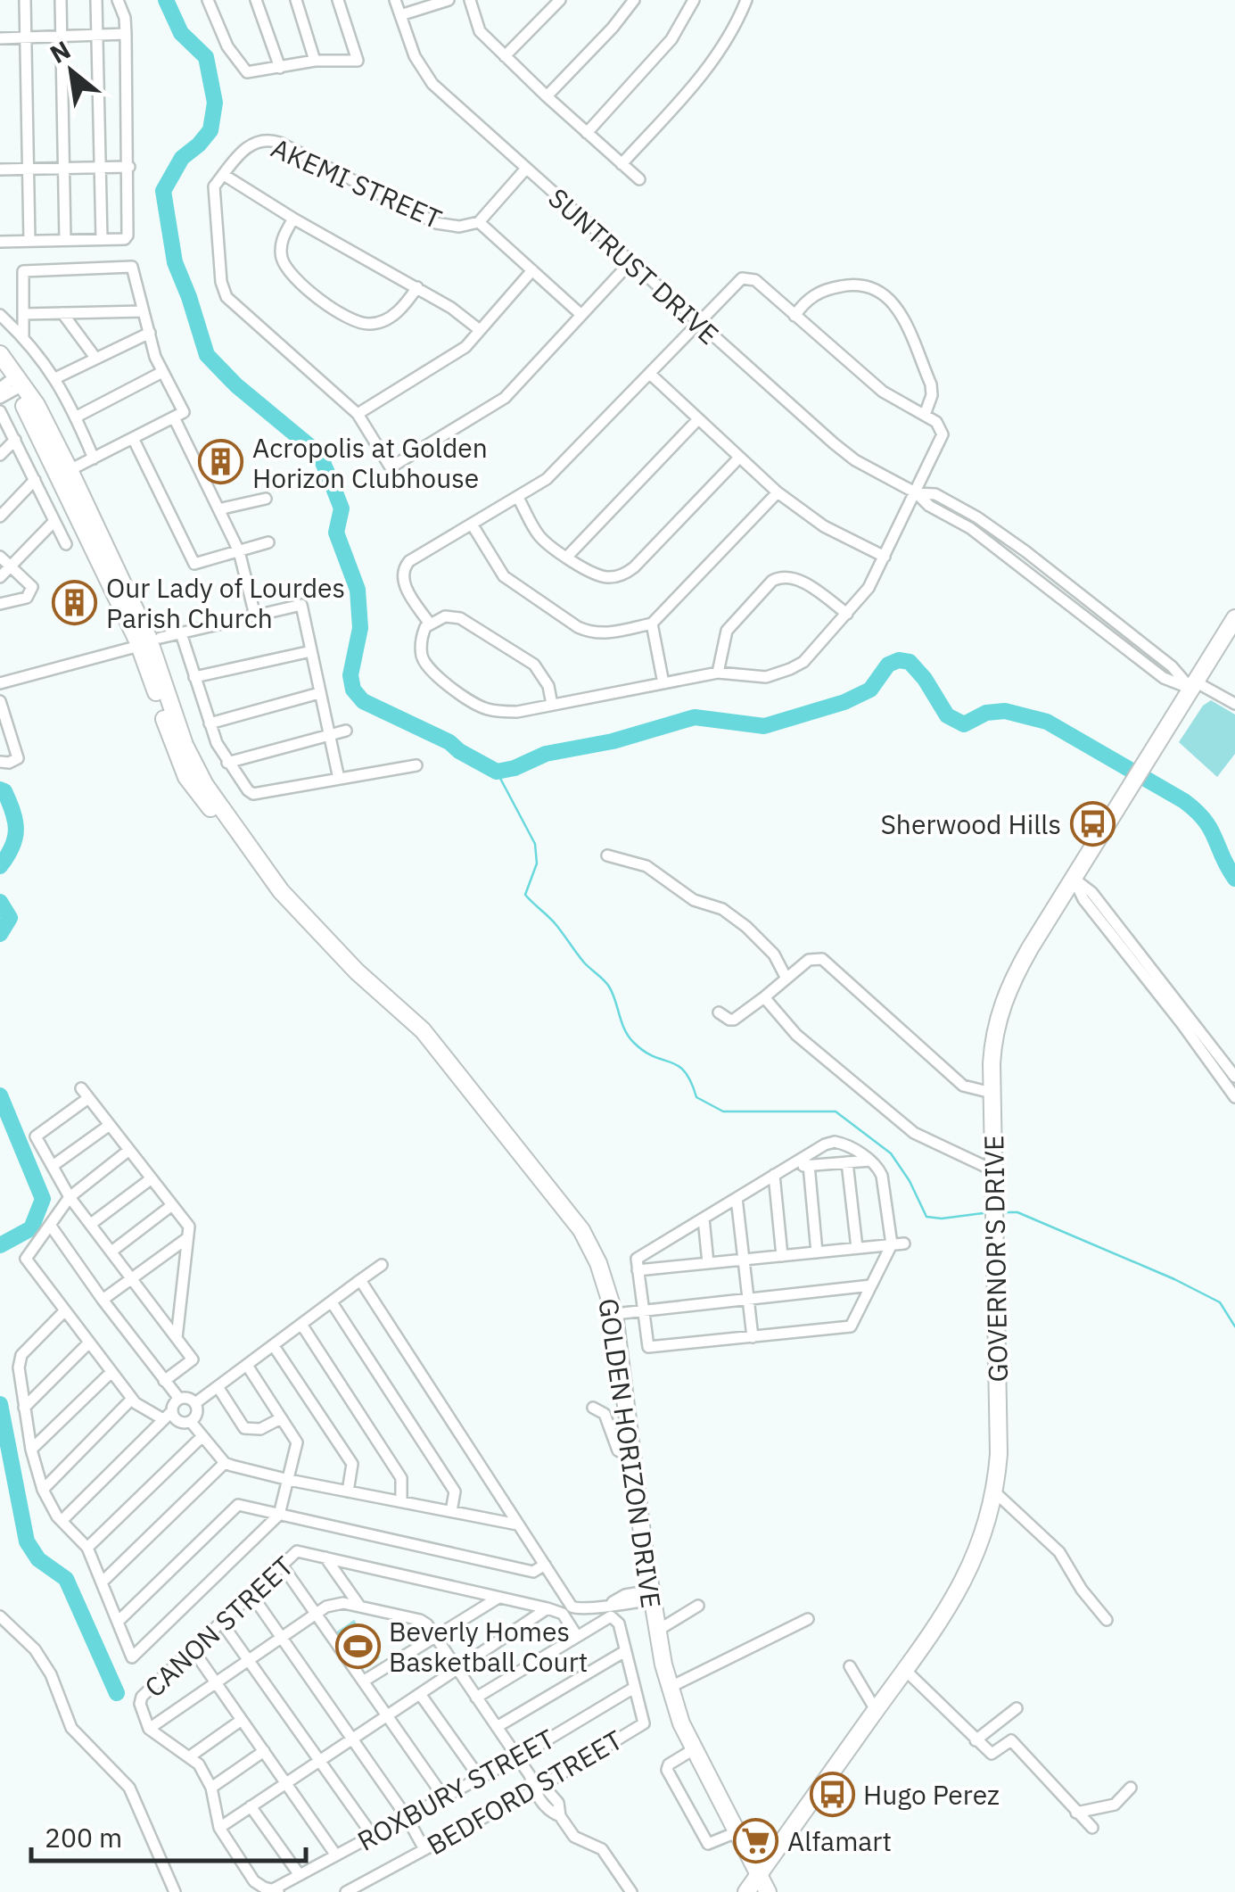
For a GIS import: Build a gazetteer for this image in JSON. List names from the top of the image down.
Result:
{
  "streets": {
    "street": [
      "AKEMI STREET",
      "SUNTRUST DRIVE",
      "GOVERNOR'S DRIVE",
      "GOLDEN HORIZON DRIVE",
      "CANON STREET",
      "ROXBURY STREET",
      "BEDFORD STREET"
    ]
  },
  "crossings": [
    ["AKEMI STREET", "SUNTRUST DRIVE"],
    ["SUNTRUST DRIVE", "GOVERNOR'S DRIVE"],
    ["GOVERNOR'S DRIVE", "GOLDEN HORIZON DRIVE"],
    ["ROXBURY STREET", "BEDFORD STREET"]
  ],
  "places": {
    "building": ["Acropolis at Golden Horizon Clubhouse", "Our Lady of Lourdes Parish Church"],
    "bus stop": ["Sherwood Hills", "Hugo Perez"],
    "sports": ["Beverly Homes Basketball Court"],
    "supermarket": ["Alfamart"]
  },
  "scale_bar": "200 m",
  "north": "top left"
}
